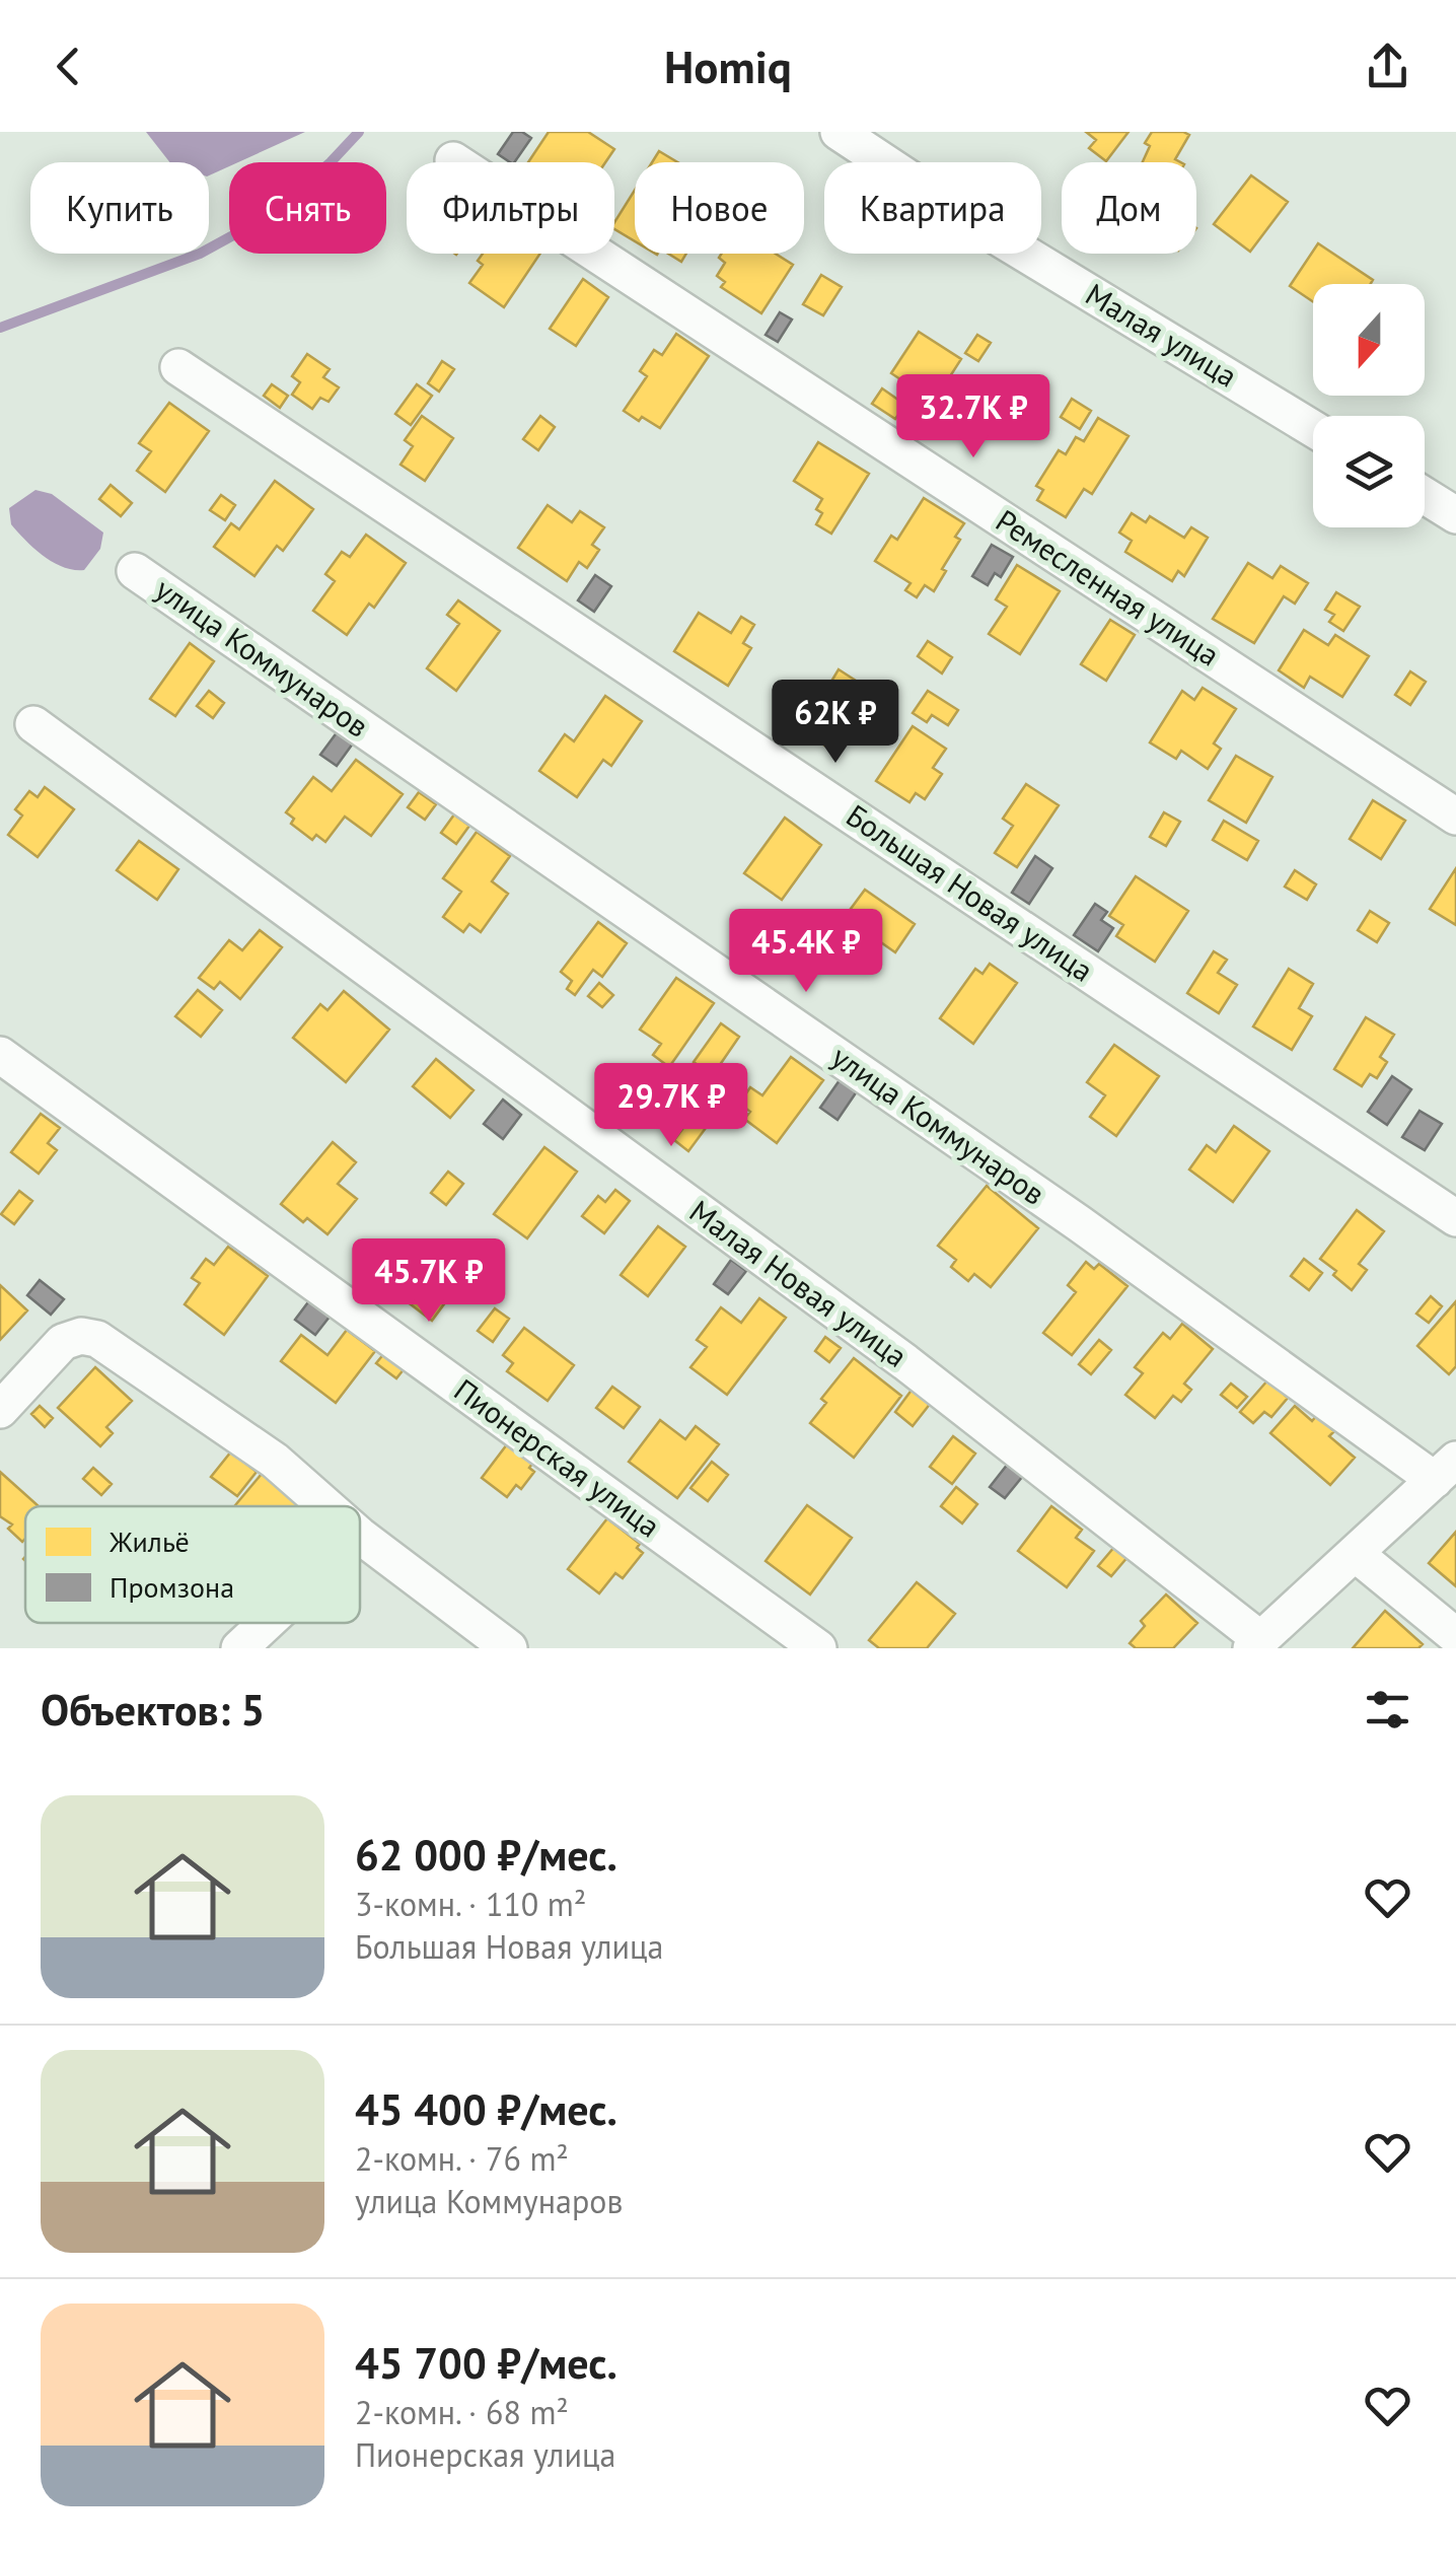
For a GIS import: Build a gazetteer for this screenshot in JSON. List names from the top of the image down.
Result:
{
  "streets": {
    "street": [
      "Малая улица",
      "Ремесленная улица",
      "улица Коммунаров",
      "Большая Новая улица",
      "Малая Новая улица",
      "Пионерская улица"
    ]
  },
  "legend": ["Жильё", "Промзона"],
  "north": "bottom",
  "page": {
    "header": "Homiq",
    "chip": [
      "Купить",
      "Снять",
      "Фильтры",
      "Новое",
      "Квартира",
      "Дом"
    ],
    "price": [
      "32.7K ₽",
      "62K ₽",
      "45.4K ₽",
      "29.7K ₽",
      "45.7K ₽"
    ],
    "heading": "Объектов: 5",
    "list": [
      {
        "name": "62 000 ₽/мес.",
        "note": "3-комн. · 110 m² · Большая Новая улица"
      },
      {
        "name": "45 400 ₽/мес.",
        "note": "2-комн. · 76 m² · улица Коммунаров"
      },
      {
        "name": "45 700 ₽/мес.",
        "note": "2-комн. · 68 m² · Пионерская улица"
      }
    ]
  }
}
